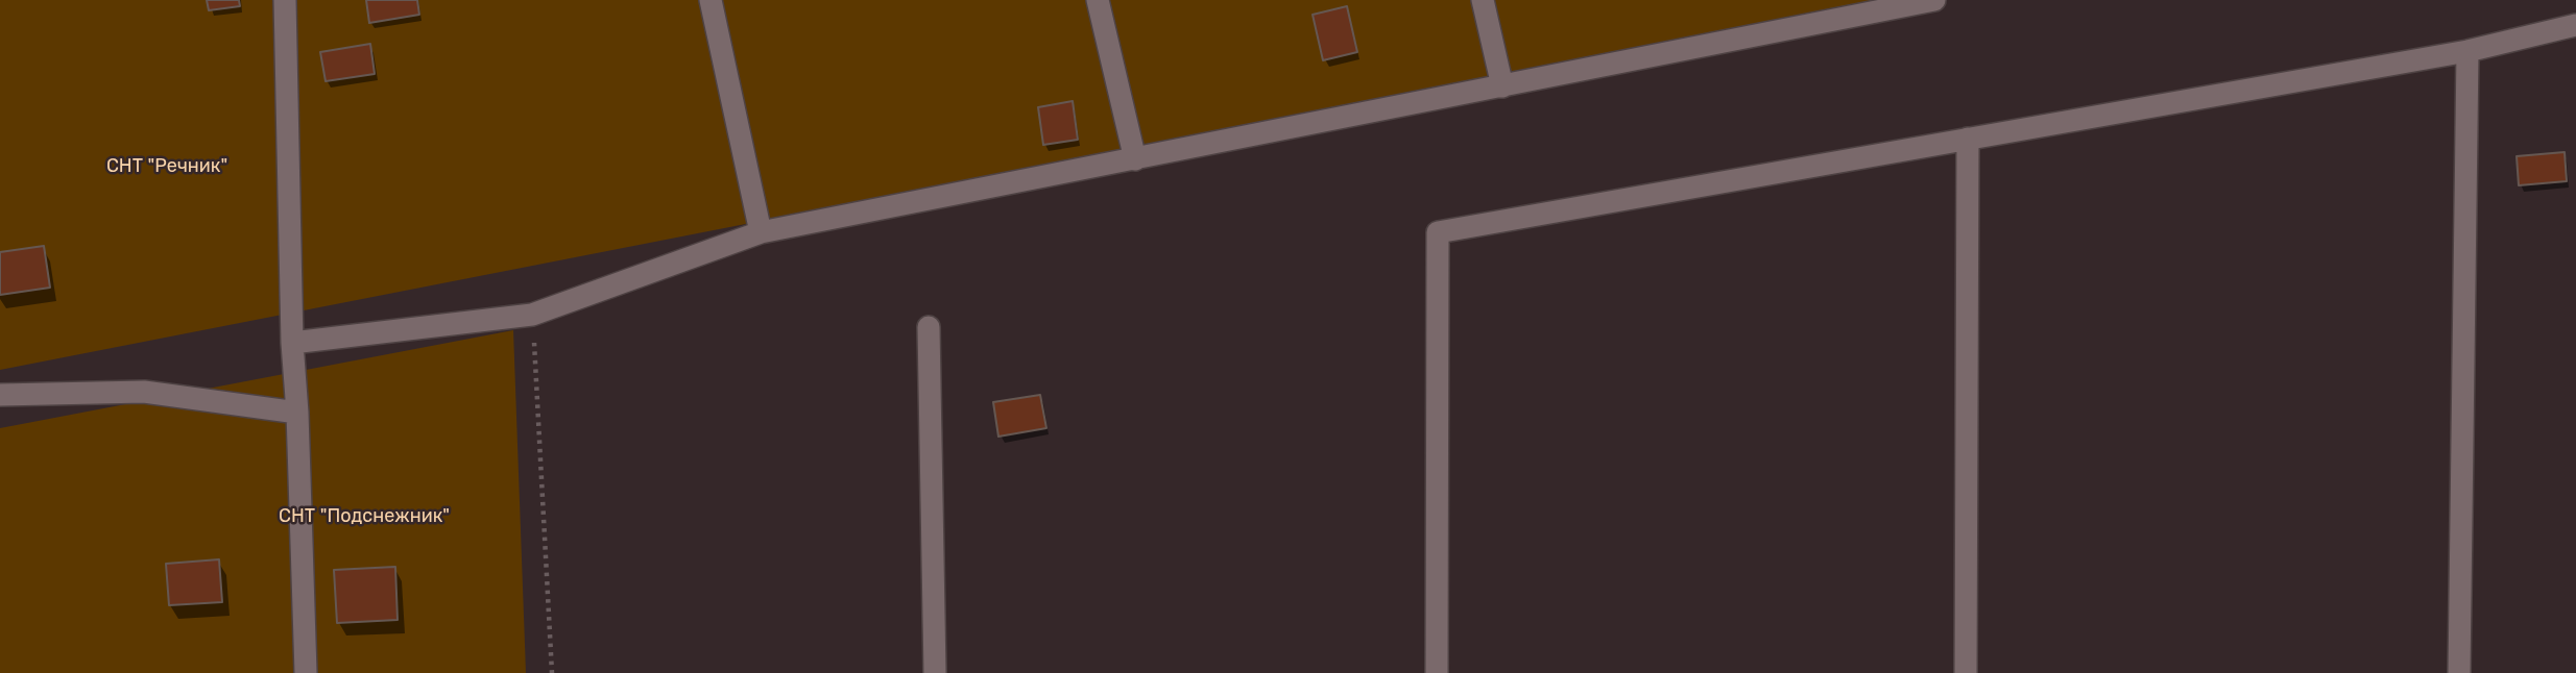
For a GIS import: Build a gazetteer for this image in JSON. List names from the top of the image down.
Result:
{
  "parks": ["СНТ \"Речник\"", "СНТ \"Подснежник\""]
}
